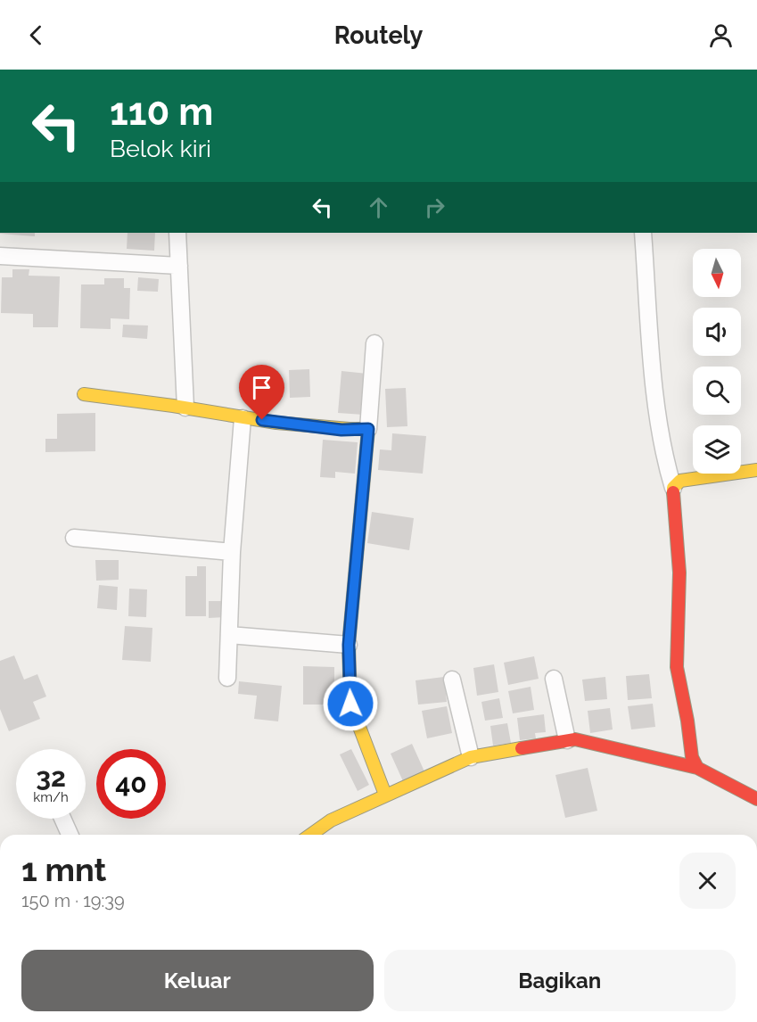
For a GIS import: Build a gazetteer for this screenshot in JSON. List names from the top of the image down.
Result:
{
  "north": "bottom",
  "page": {
    "header": "Routely",
    "turn": ["110 m", "Belok kiri"],
    "speed": "32 km/h",
    "limit": "40",
    "heading": ["1 mnt", "150 m · 19:39"],
    "buttons": ["Keluar", "Bagikan"]
  }
}
